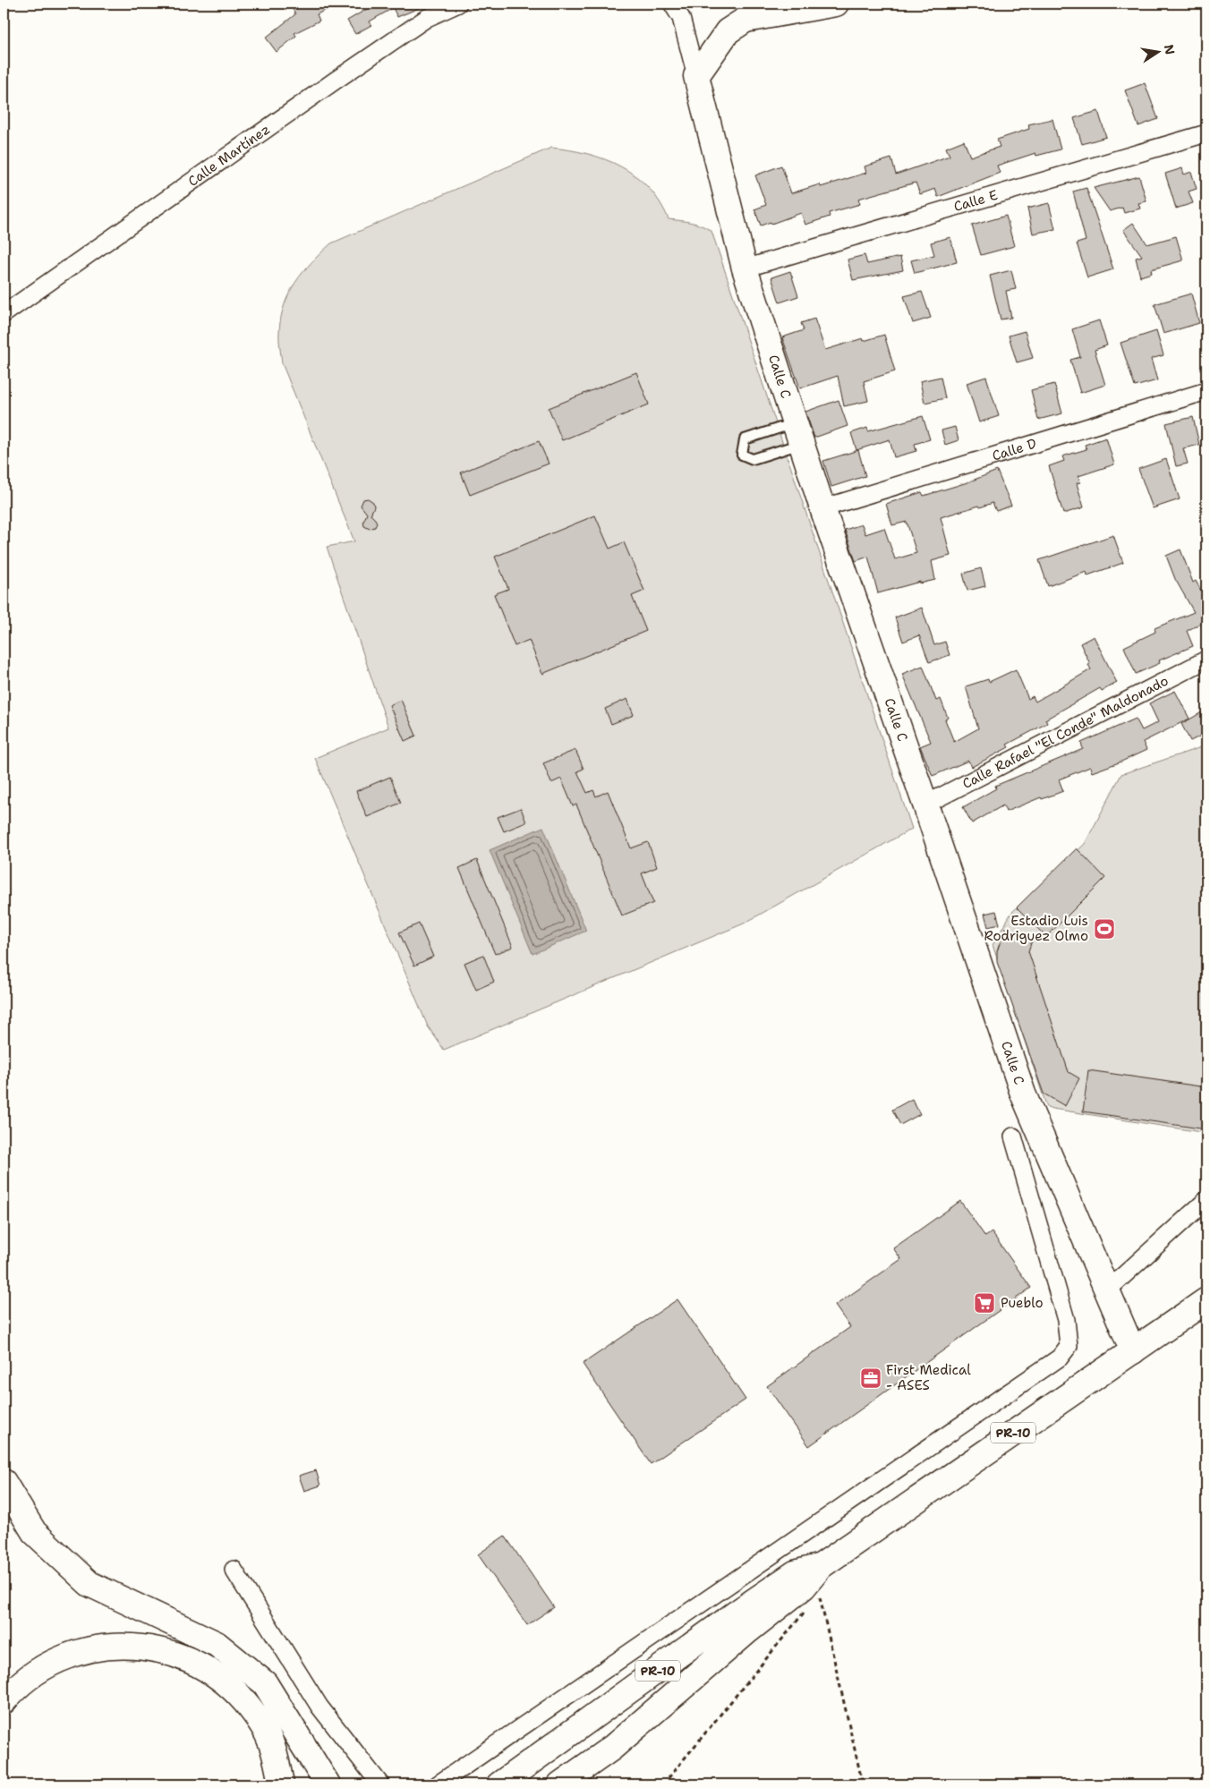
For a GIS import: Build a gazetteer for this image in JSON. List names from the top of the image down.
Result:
{
  "streets": {
    "main road": ["Calle C", "PR-10"],
    "street": [
      "Calle Martínez",
      "Calle E",
      "Calle D",
      "Calle Rafael \"El Conde\" Maldonado"
    ]
  },
  "crossings": [
    ["Calle E", "Calle C"],
    ["Calle C", "Calle D"],
    ["Calle C", "Calle Rafael \"El Conde\" Maldonado"],
    ["Calle C", "PR-10"]
  ],
  "places": {
    "sports": ["Estadio Luis Rodriguez Olmo"],
    "supermarket": ["Pueblo"],
    "office": ["First Medical - ASES"]
  },
  "north": "right"
}
